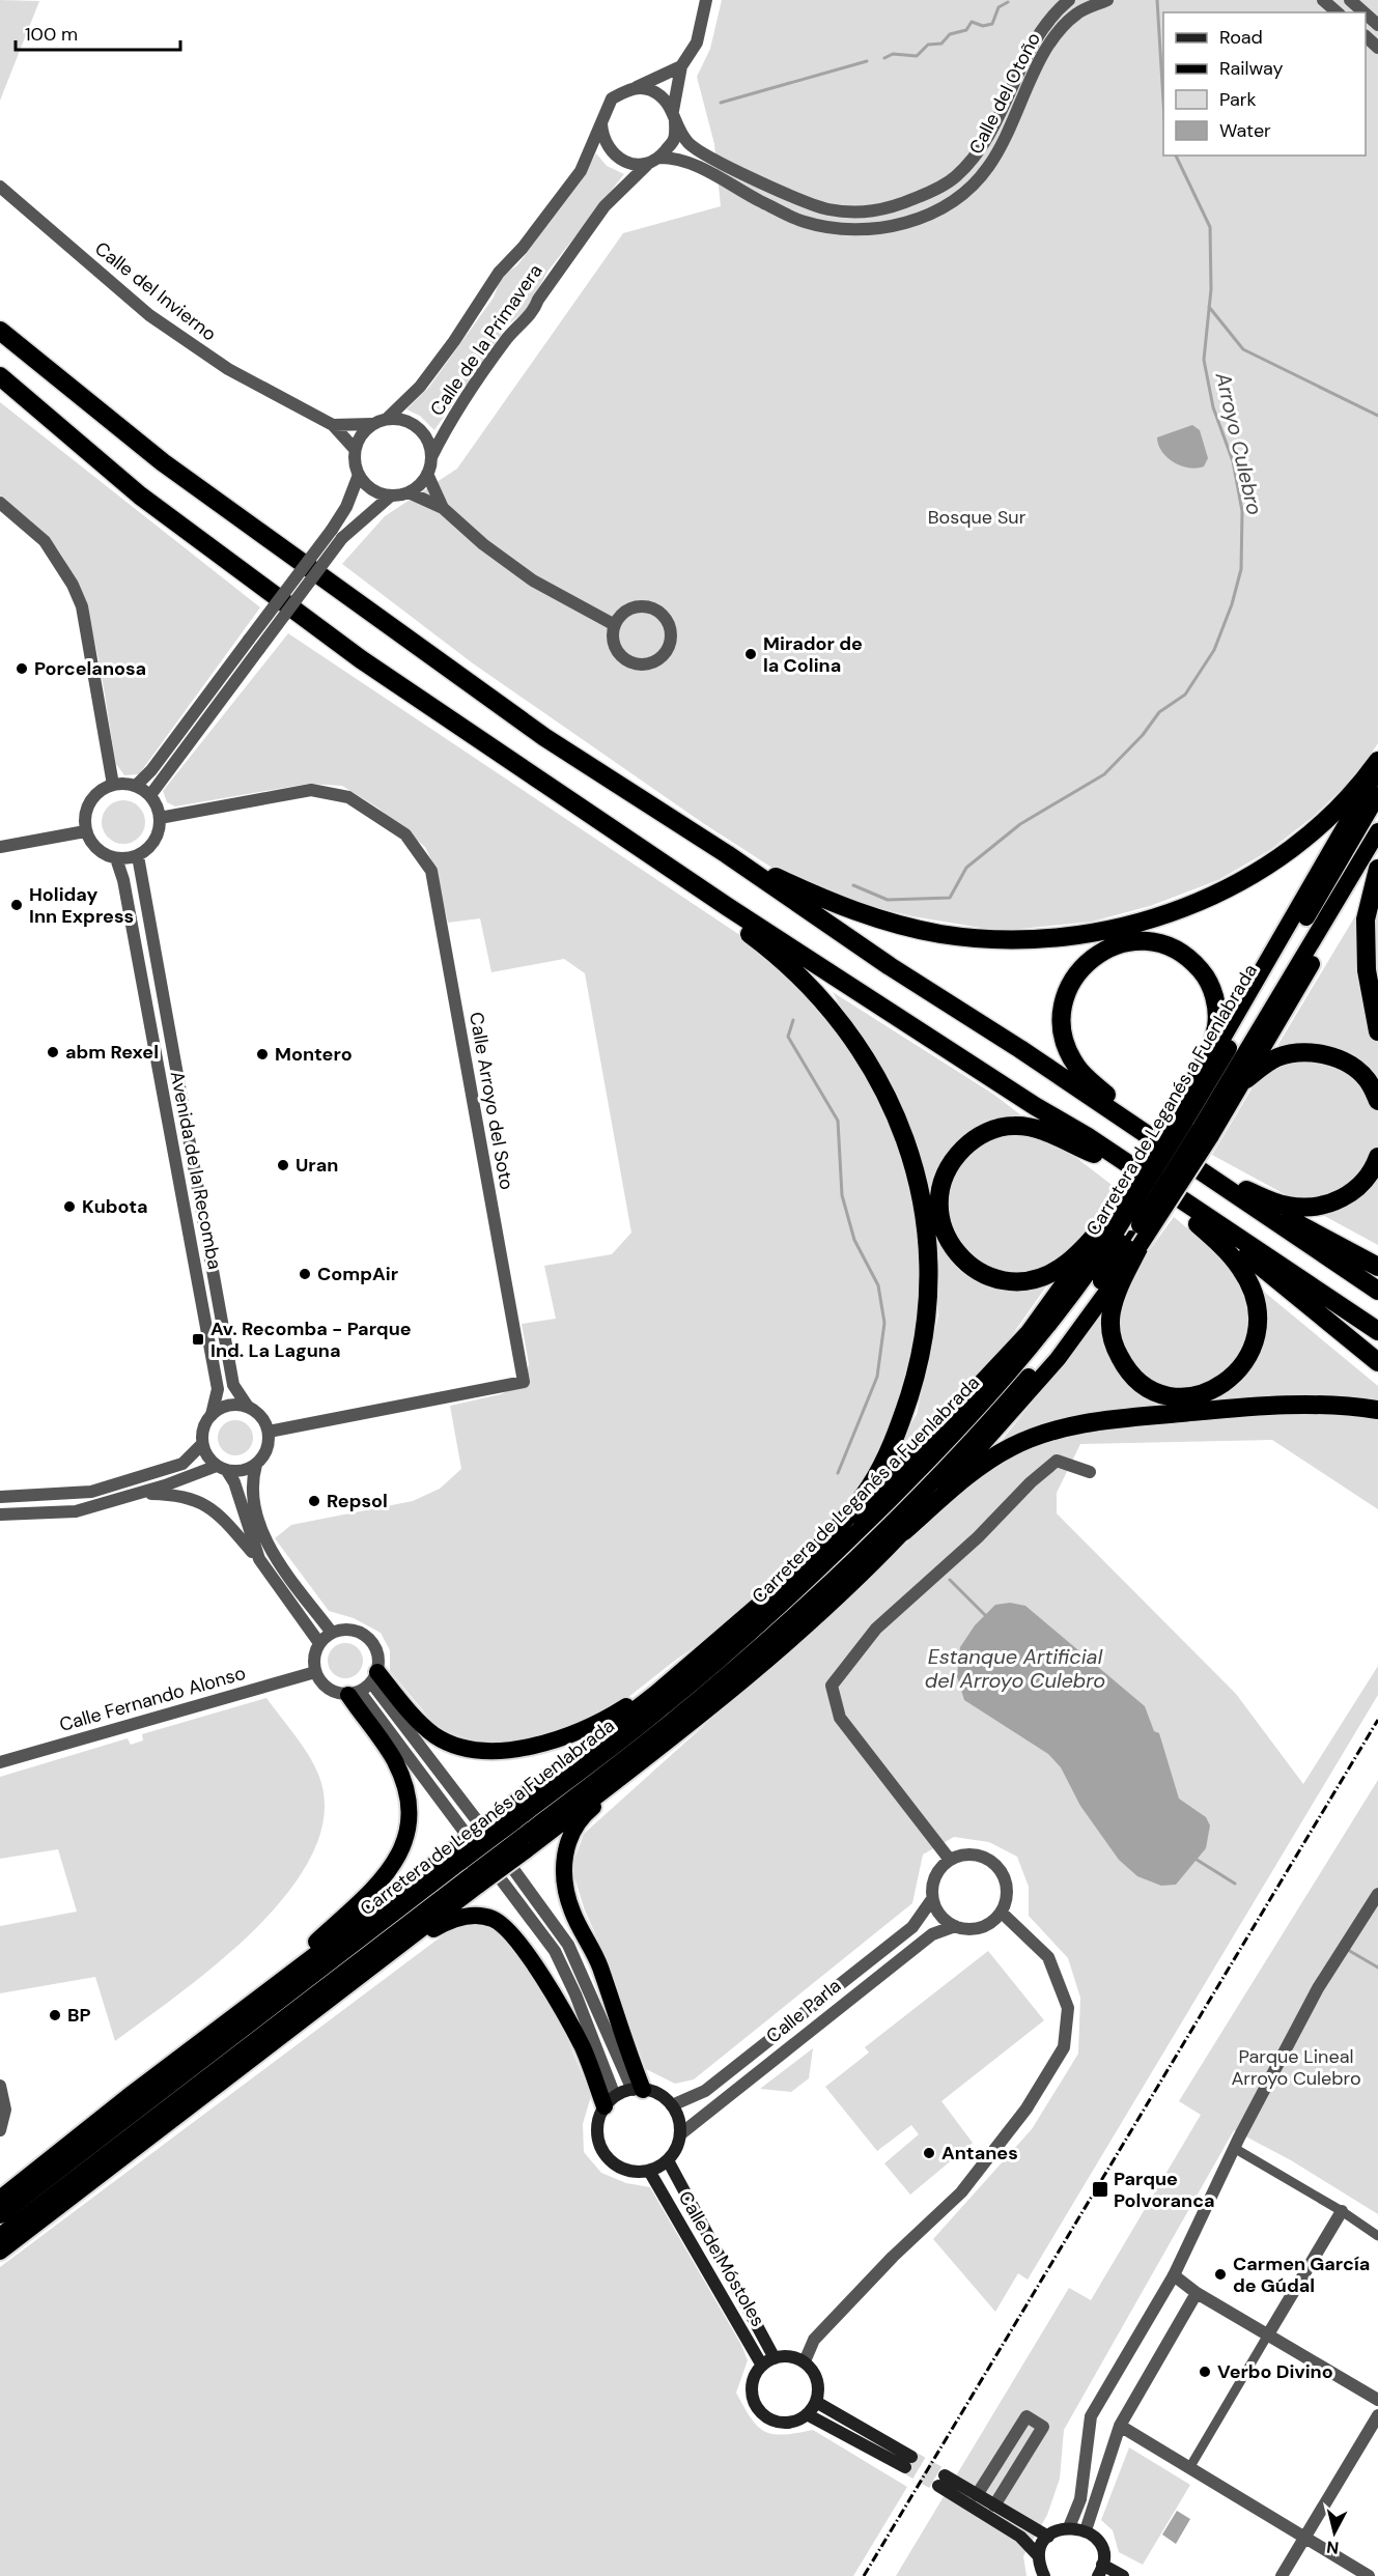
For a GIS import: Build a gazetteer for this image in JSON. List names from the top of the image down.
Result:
{
  "streets": {
    "highway": ["Carretera de Leganés a Fuenlabrada"],
    "main road": ["Calle de Móstoles"],
    "street": [
      "Calle del Otoño",
      "Calle del Invierno",
      "Calle de la Primavera",
      "Calle Arroyo del Soto",
      "Avenida de la Recomba",
      "Calle Fernando Alonso",
      "Calle Parla"
    ]
  },
  "crossings": [
    ["Calle del Otoño", "Calle de la Primavera"],
    ["Calle Arroyo del Soto", "Avenida de la Recomba"],
    ["Calle Parla", "Calle de Móstoles"]
  ],
  "water": ["Arroyo Culebro", "Estanque Artificial del Arroyo Culebro"],
  "parks": ["Bosque Sur", "Parque Lineal Arroyo Culebro"],
  "places": {
    "other": [
      "Mirador de la Colina",
      "Porcelanosa",
      "Holiday Inn Express",
      "abm Rexel",
      "Montero",
      "Uran",
      "Kubota",
      "CompAir",
      "Repsol",
      "BP",
      "Antanes",
      "Carmen García de Gúdal",
      "Verbo Divino"
    ],
    "transit": ["Av. Recomba - Parque Ind. La Laguna", "Parque Polvoranca"]
  },
  "legend": [
    "Road",
    "Railway",
    "Park",
    "Water"
  ],
  "scale_bar": "100 m",
  "north": "bottom"
}
